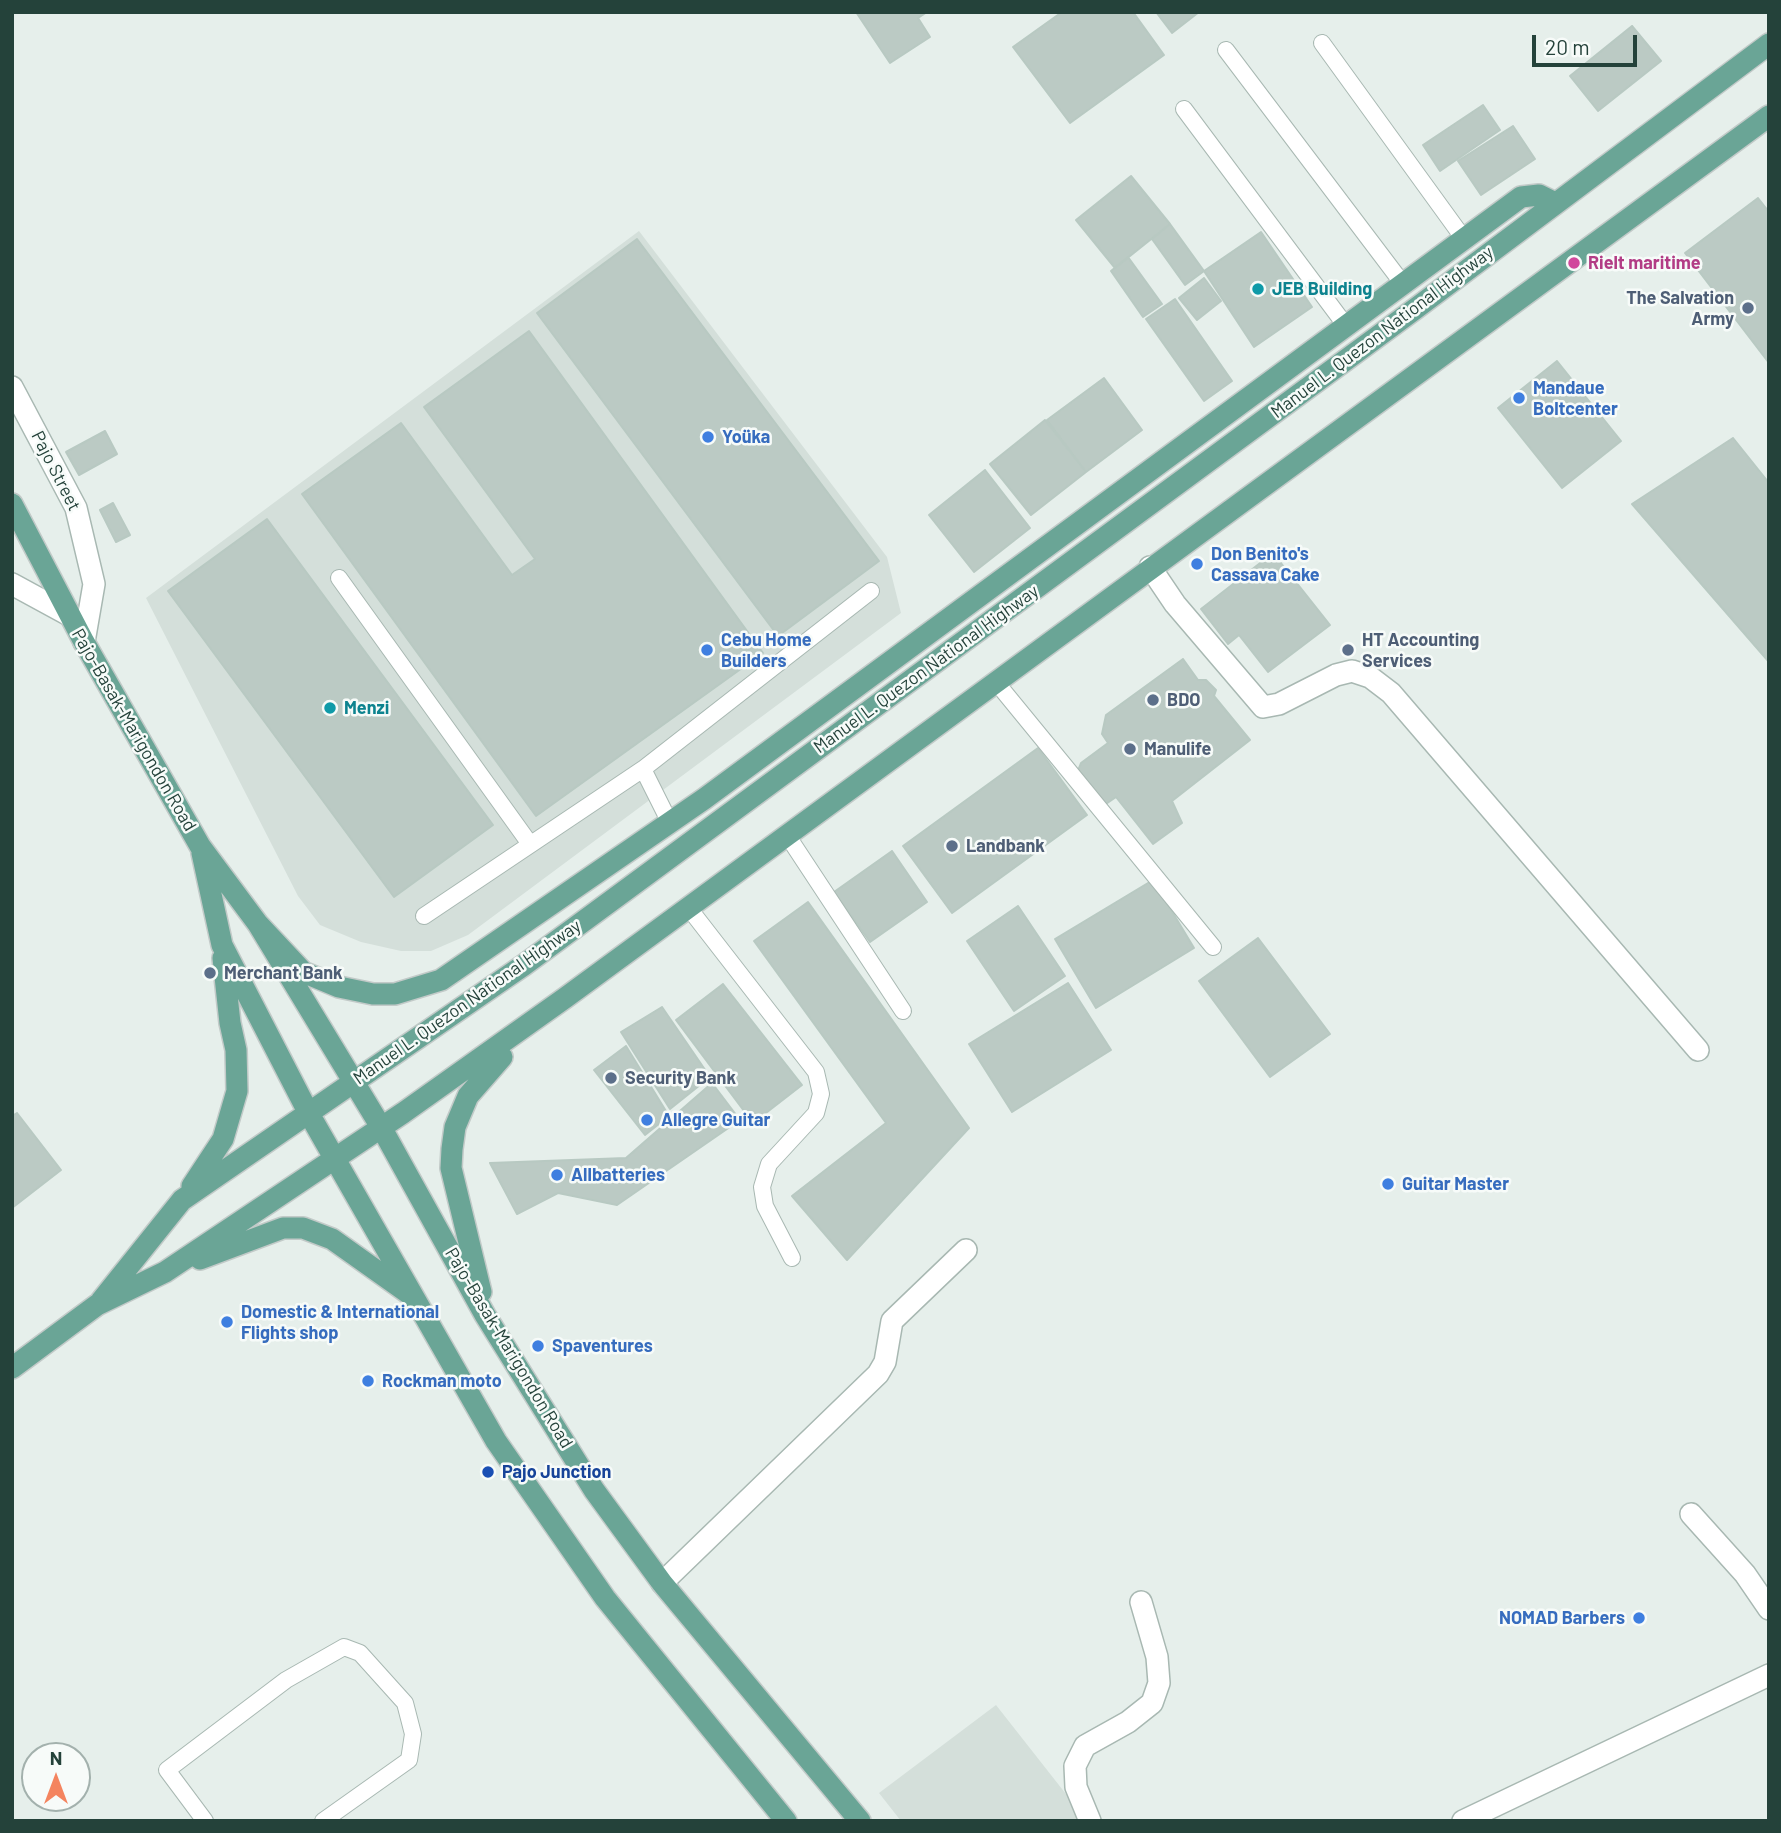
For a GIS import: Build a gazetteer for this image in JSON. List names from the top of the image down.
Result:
{
  "streets": {
    "main road": ["Manuel L. Quezon National Highway", "Pajo-Basak-Marigondon Road"],
    "street": ["Pajo Street"]
  },
  "crossings": [
    ["Manuel L. Quezon National Highway", "Pajo-Basak-Marigondon Road"],
    ["Pajo Street", "Pajo-Basak-Marigondon Road"]
  ],
  "places": [
    "Rielt maritime",
    "JEB Building",
    "The Salvation Army",
    "Mandaue Boltcenter",
    "Yoüka",
    "Don Benito's Cassava Cake",
    "Cebu Home Builders",
    "HT Accounting Services",
    "BDO",
    "Menzi",
    "Manulife",
    "Landbank",
    "Merchant Bank",
    "Security Bank",
    "Allegre Guitar",
    "Allbatteries",
    "Guitar Master",
    "Domestic & International Flights shop",
    "Spaventures",
    "Rockman moto",
    "Pajo Junction",
    "NOMAD Barbers"
  ],
  "scale_bar": "20 m",
  "north": "top"
}
